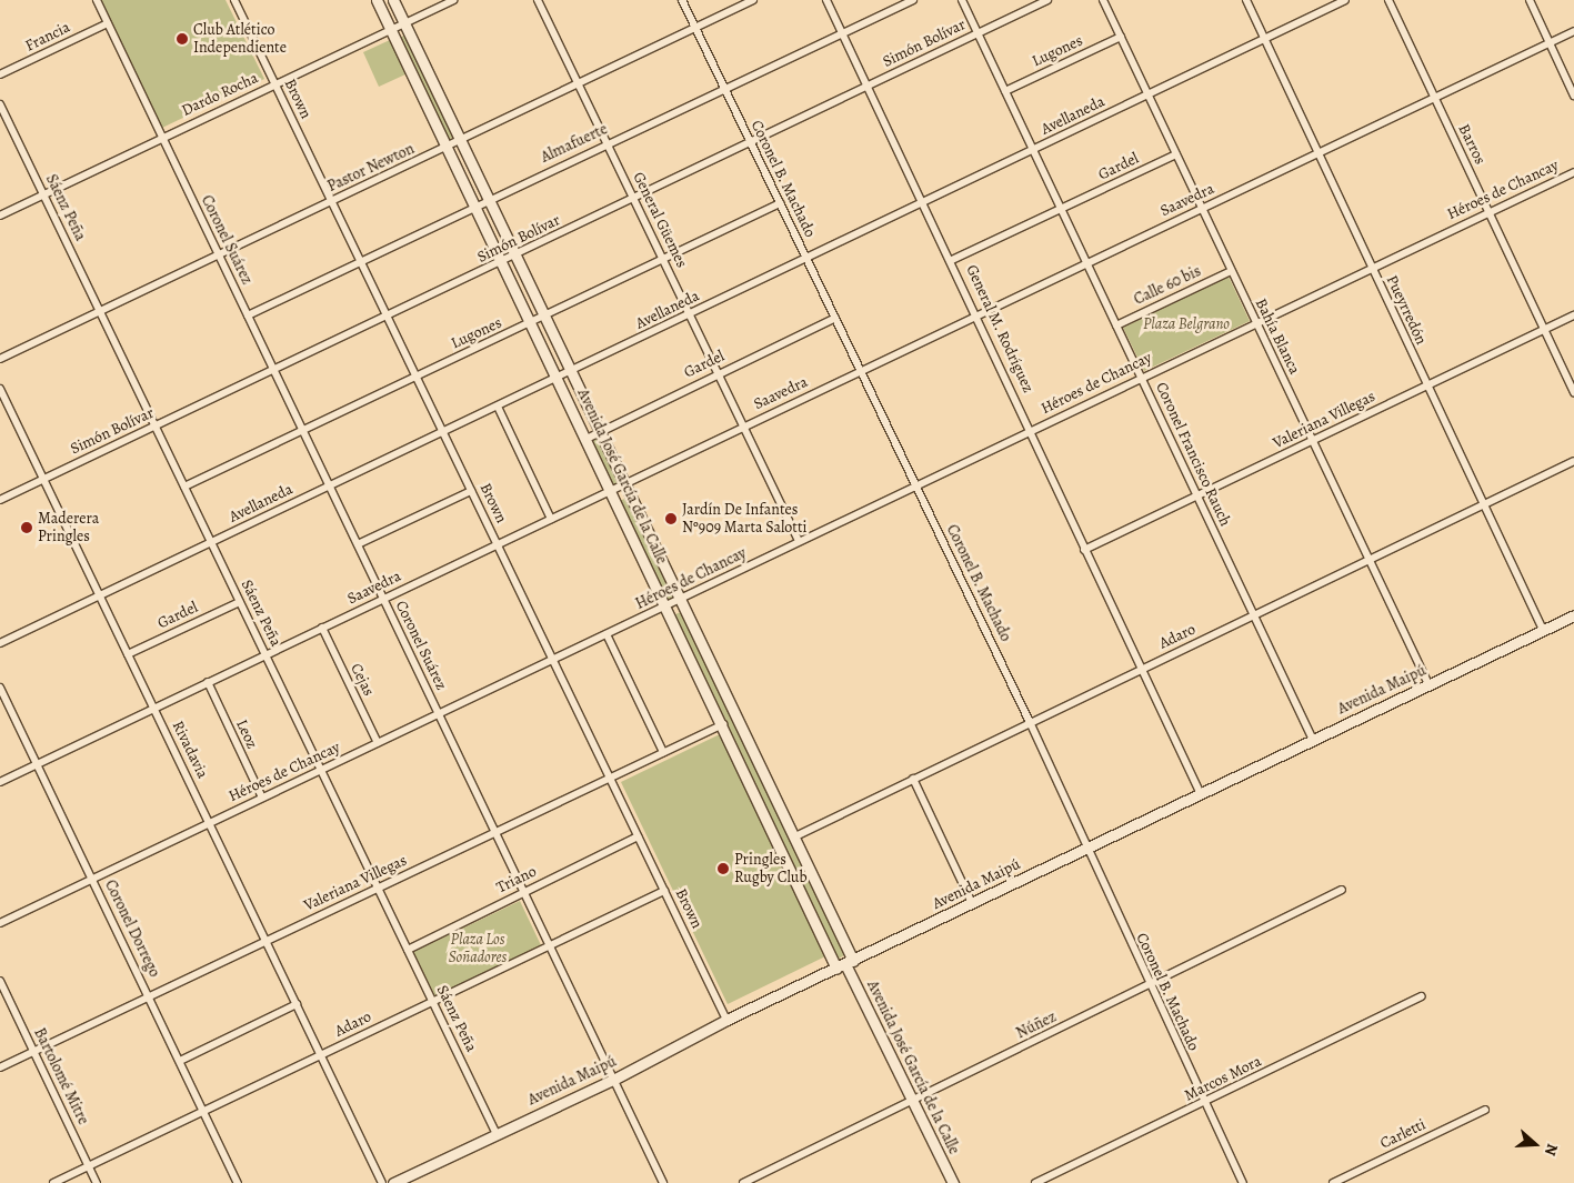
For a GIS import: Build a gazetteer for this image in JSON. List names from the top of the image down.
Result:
{
  "streets": {
    "main road": ["Avenida José García de la Calle", "Avenida Maipú"],
    "street": [
      "Francia",
      "Simón Bolívar",
      "Lugones",
      "Dardo Rocha",
      "Brown",
      "Avellaneda",
      "Almafuerte",
      "Barros",
      "Gardel",
      "Pastor Newton",
      "Coronel B. Machado",
      "Héroes de Chancay",
      "Saavedra",
      "Sáenz Peña",
      "General Güemes",
      "Coronel Suárez",
      "Calle 60 bis",
      "Pueyrredón",
      "General M. Rodríguez",
      "Bahía Blanca",
      "Valeriana Villegas",
      "Coronel Francisco Rauch",
      "Adaro",
      "Cejas",
      "Leoz",
      "Rivadavia",
      "Triano",
      "Coronel Dorrego",
      "Núñez",
      "Bartolomé Mitre",
      "Marcos Mora",
      "Carletti"
    ]
  },
  "crossings": [
    ["Francia", "Coronel Suárez"],
    ["Simón Bolívar", "Brown"],
    ["Simón Bolívar", "Coronel B. Machado"],
    ["Simón Bolívar", "Sáenz Peña"],
    ["Simón Bolívar", "General Güemes"],
    ["Simón Bolívar", "Coronel Suárez"],
    ["Simón Bolívar", "General M. Rodríguez"],
    ["Simón Bolívar", "Coronel Francisco Rauch"],
    ["Simón Bolívar", "Avenida José García de la Calle"],
    ["Simón Bolívar", "Rivadavia"],
    ["Lugones", "Brown"],
    ["Lugones", "Coronel B. Machado"],
    ["Lugones", "Sáenz Peña"],
    ["Lugones", "General Güemes"],
    ["Lugones", "Coronel Suárez"],
    ["Lugones", "Bahía Blanca"],
    ["Lugones", "Coronel Francisco Rauch"],
    ["Lugones", "Avenida José García de la Calle"],
    ["Dardo Rocha", "Brown"],
    ["Dardo Rocha", "Sáenz Peña"],
    ["Dardo Rocha", "Coronel Suárez"],
    ["Dardo Rocha", "Avenida José García de la Calle"],
    ["Brown", "Avellaneda"],
    ["Brown", "Almafuerte"],
    ["Brown", "Pastor Newton"],
    ["Brown", "Héroes de Chancay"],
    ["Brown", "Saavedra"],
    ["Brown", "Valeriana Villegas"],
    ["Brown", "Adaro"],
    ["Brown", "Avenida Maipú"],
    ["Brown", "Triano"],
    ["Avellaneda", "Coronel B. Machado"],
    ["Avellaneda", "Sáenz Peña"],
    ["Avellaneda", "General Güemes"],
    ["Avellaneda", "Coronel Suárez"],
    ["Avellaneda", "Pueyrredón"],
    ["Avellaneda", "General M. Rodríguez"],
    ["Avellaneda", "Bahía Blanca"],
    ["Avellaneda", "Coronel Francisco Rauch"],
    ["Avellaneda", "Avenida José García de la Calle"],
    ["Avellaneda", "Rivadavia"],
    ["Almafuerte", "Coronel B. Machado"],
    ["Almafuerte", "General Güemes"],
    ["Almafuerte", "Coronel Suárez"],
    ["Almafuerte", "General M. Rodríguez"],
    ["Almafuerte", "Avenida José García de la Calle"],
    ["Barros", "Héroes de Chancay"],
    ["Barros", "Saavedra"],
    ["Barros", "Valeriana Villegas"],
    ["Gardel", "Coronel B. Machado"],
    ["Gardel", "Sáenz Peña"],
    ["Gardel", "General Güemes"],
    ["Gardel", "General M. Rodríguez"],
    ["Gardel", "Bahía Blanca"],
    ["Gardel", "Coronel Francisco Rauch"],
    ["Gardel", "Avenida José García de la Calle"],
    ["Gardel", "Rivadavia"],
    ["Pastor Newton", "Coronel B. Machado"],
    ["Pastor Newton", "Sáenz Peña"],
    ["Pastor Newton", "General Güemes"],
    ["Pastor Newton", "Coronel Suárez"],
    ["Pastor Newton", "Avenida José García de la Calle"],
    ["Coronel B. Machado", "Héroes de Chancay"],
    ["Coronel B. Machado", "Saavedra"],
    ["Coronel B. Machado", "Adaro"],
    ["Coronel B. Machado", "Avenida Maipú"],
    ["Coronel B. Machado", "Núñez"],
    ["Coronel B. Machado", "Marcos Mora"],
    ["Héroes de Chancay", "Sáenz Peña"],
    ["Héroes de Chancay", "General Güemes"],
    ["Héroes de Chancay", "Coronel Suárez"],
    ["Héroes de Chancay", "Pueyrredón"],
    ["Héroes de Chancay", "General M. Rodríguez"],
    ["Héroes de Chancay", "Bahía Blanca"],
    ["Héroes de Chancay", "Coronel Francisco Rauch"],
    ["Héroes de Chancay", "Avenida José García de la Calle"],
    ["Héroes de Chancay", "Cejas"],
    ["Héroes de Chancay", "Leoz"],
    ["Héroes de Chancay", "Rivadavia"],
    ["Héroes de Chancay", "Coronel Dorrego"],
    ["Saavedra", "Sáenz Peña"],
    ["Saavedra", "General Güemes"],
    ["Saavedra", "Coronel Suárez"],
    ["Saavedra", "Pueyrredón"],
    ["Saavedra", "General M. Rodríguez"],
    ["Saavedra", "Bahía Blanca"],
    ["Saavedra", "Coronel Francisco Rauch"],
    ["Saavedra", "Avenida José García de la Calle"],
    ["Saavedra", "Cejas"],
    ["Saavedra", "Leoz"],
    ["Saavedra", "Rivadavia"],
    ["Saavedra", "Coronel Dorrego"],
    ["Sáenz Peña", "Valeriana Villegas"],
    ["Sáenz Peña", "Adaro"],
    ["Sáenz Peña", "Avenida Maipú"],
    ["Sáenz Peña", "Triano"],
    ["Coronel Suárez", "Valeriana Villegas"],
    ["Coronel Suárez", "Adaro"],
    ["Coronel Suárez", "Avenida Maipú"],
    ["Coronel Suárez", "Triano"],
    ["Calle 60 bis", "Bahía Blanca"],
    ["Calle 60 bis", "Coronel Francisco Rauch"],
    ["Pueyrredón", "Valeriana Villegas"],
    ["Pueyrredón", "Adaro"],
    ["Pueyrredón", "Avenida Maipú"],
    ["General M. Rodríguez", "Valeriana Villegas"],
    ["General M. Rodríguez", "Adaro"],
    ["General M. Rodríguez", "Avenida Maipú"],
    ["Bahía Blanca", "Valeriana Villegas"],
    ["Bahía Blanca", "Adaro"],
    ["Bahía Blanca", "Avenida Maipú"],
    ["Valeriana Villegas", "Coronel Francisco Rauch"],
    ["Valeriana Villegas", "Avenida José García de la Calle"],
    ["Valeriana Villegas", "Rivadavia"],
    ["Valeriana Villegas", "Coronel Dorrego"],
    ["Valeriana Villegas", "Bartolomé Mitre"],
    ["Coronel Francisco Rauch", "Adaro"],
    ["Coronel Francisco Rauch", "Avenida Maipú"],
    ["Avenida José García de la Calle", "Adaro"],
    ["Avenida José García de la Calle", "Avenida Maipú"],
    ["Avenida José García de la Calle", "Núñez"],
    ["Adaro", "Rivadavia"],
    ["Adaro", "Coronel Dorrego"],
    ["Adaro", "Bartolomé Mitre"]
  ],
  "parks": ["Plaza Belgrano", "Plaza Los Soñadores"],
  "places": [
    "Club Atlético Independiente",
    "Jardín De Infantes Nº909 Marta Salotti",
    "Maderera Pringles",
    "Pringles Rugby Club"
  ],
  "north": "right"
}
